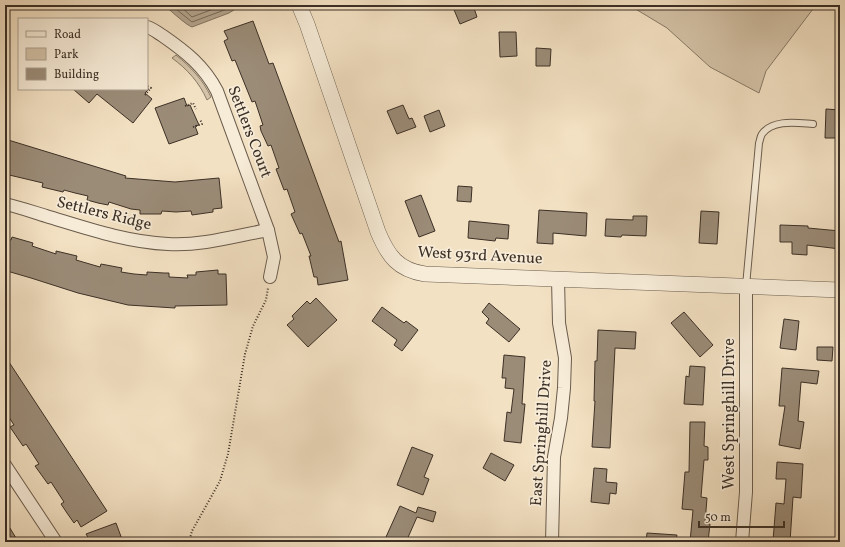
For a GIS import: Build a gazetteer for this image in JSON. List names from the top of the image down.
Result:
{
  "streets": {
    "street": [
      "Settlers Court",
      "Settlers Ridge",
      "West 93rd Avenue",
      "West Springhill Drive",
      "East Springhill Drive"
    ]
  },
  "crossings": [
    ["Settlers Court", "Settlers Ridge"],
    ["West 93rd Avenue", "West Springhill Drive"],
    ["West 93rd Avenue", "East Springhill Drive"]
  ],
  "legend": ["Road", "Park", "Building"],
  "scale_bar": "50 m"
}
